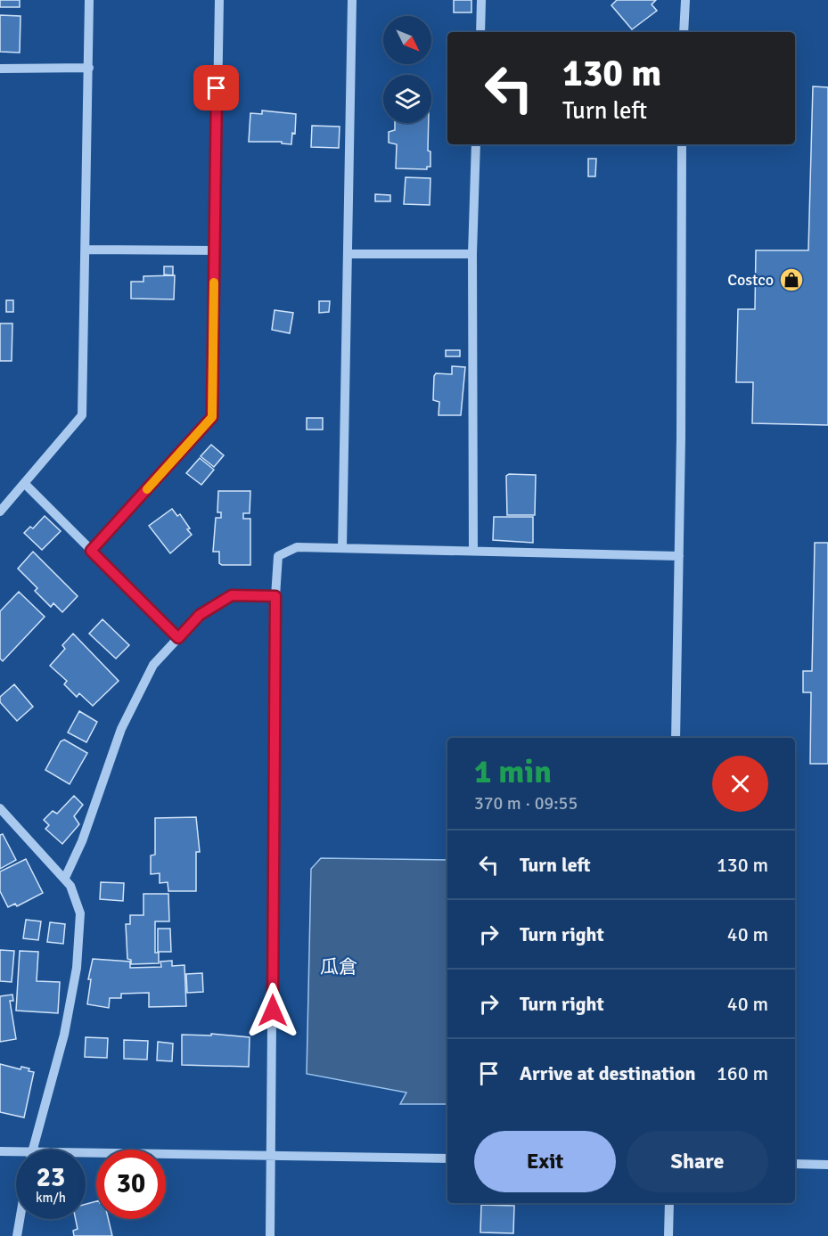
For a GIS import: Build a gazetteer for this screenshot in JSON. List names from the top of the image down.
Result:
{
  "districts": ["瓜倉"],
  "places": {
    "shop": ["Costco"]
  },
  "north": "bottom right",
  "page": {
    "turn": ["130 m", "Turn left"],
    "heading": ["1 min", "370 m · 09:55"],
    "list": [
      {
        "name": "Turn left",
        "value": "130 m"
      },
      {
        "name": "Turn right",
        "value": "40 m"
      },
      {
        "name": "Turn right",
        "value": "40 m"
      },
      {
        "name": "Arrive at destination",
        "value": "160 m"
      }
    ],
    "buttons": ["Exit", "Share"],
    "speed": "23 km/h",
    "limit": "30"
  }
}
